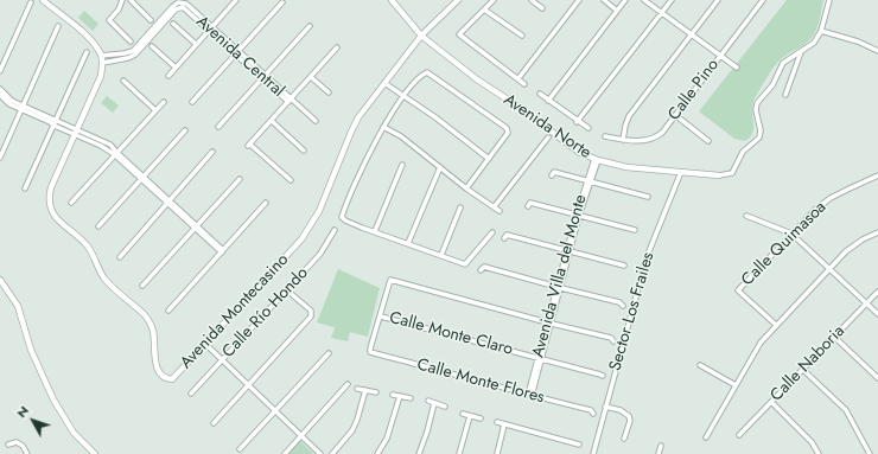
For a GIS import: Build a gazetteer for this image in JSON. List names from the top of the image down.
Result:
{
  "streets": {
    "street": [
      "Avenida Central",
      "Calle Pino",
      "Avenida Norte",
      "Calle Quimasoa",
      "Avenida Villa del Monte",
      "Avenida Montecasino",
      "Sector Los Frailes",
      "Calle Río Hondo",
      "Calle Monte Claro",
      "Calle Naboria",
      "Calle Monte Flores"
    ]
  },
  "crossings": [
    ["Avenida Central", "Avenida Montecasino"],
    ["Avenida Norte", "Avenida Villa del Monte"],
    ["Avenida Norte", "Avenida Montecasino"],
    ["Avenida Norte", "Sector Los Frailes"],
    ["Avenida Villa del Monte", "Calle Monte Claro"],
    ["Avenida Villa del Monte", "Calle Monte Flores"],
    ["Calle Monte Claro", "Calle Monte Flores"]
  ],
  "north": "top left"
}
